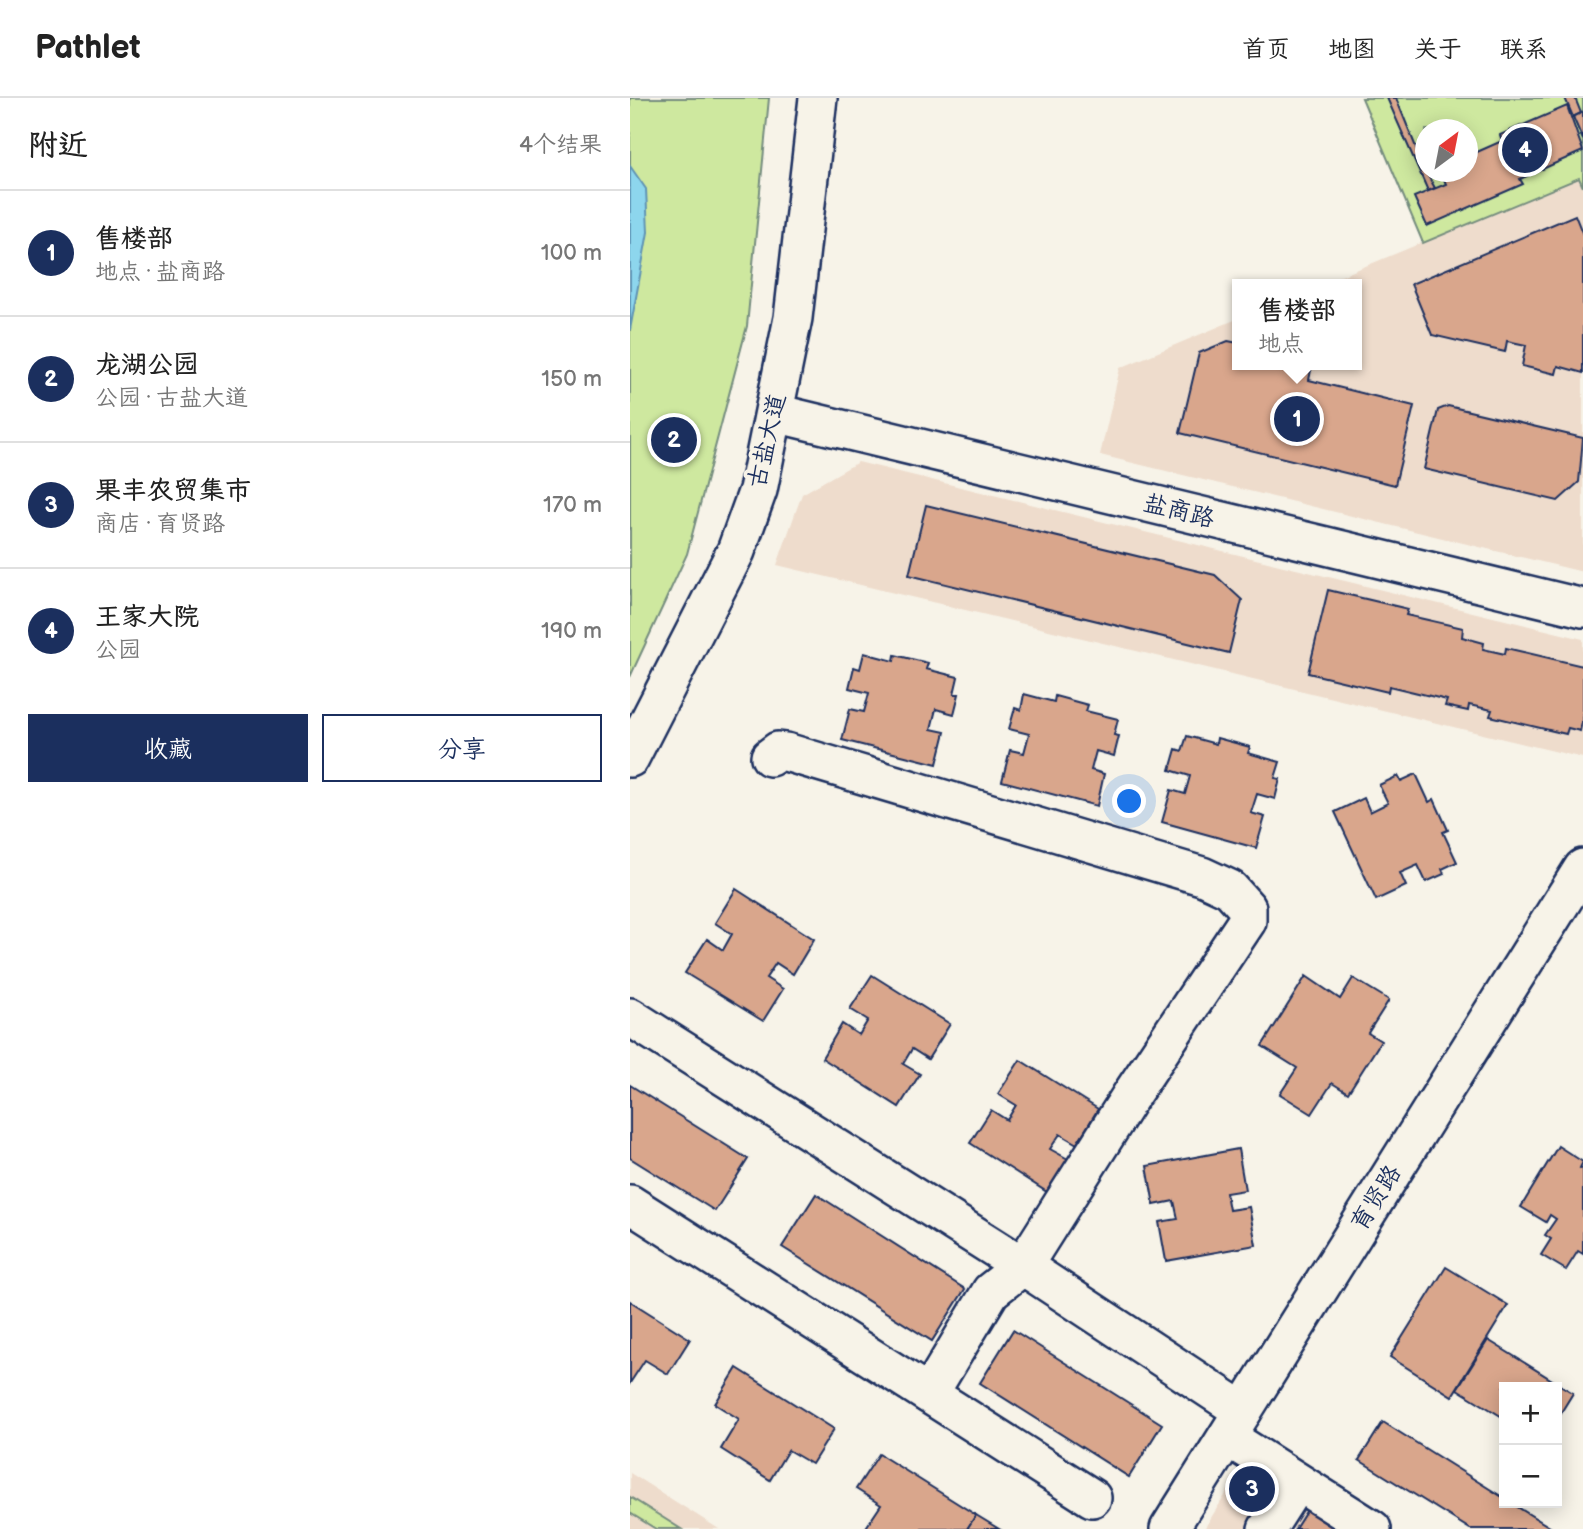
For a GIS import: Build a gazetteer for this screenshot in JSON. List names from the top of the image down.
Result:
{
  "streets": {
    "street": ["古盐大道", "盐商路", "育贤路"]
  },
  "crossings": [
    ["古盐大道", "盐商路"]
  ],
  "north": "top right",
  "page": {
    "header": "Pathlet",
    "nav": [
      "首页",
      "地图",
      "关于",
      "联系"
    ],
    "heading": ["附近", "4个结果"],
    "pins": [
      "4",
      "1",
      "2",
      "3"
    ],
    "list": [
      {
        "mark": "1",
        "name": "售楼部",
        "note": "地点 · 盐商路",
        "value": "100 m"
      },
      {
        "mark": "2",
        "name": "龙湖公园",
        "note": "公园 · 古盐大道",
        "value": "150 m"
      },
      {
        "mark": "3",
        "name": "果丰农贸集市",
        "note": "商店 · 育贤路",
        "value": "170 m"
      },
      {
        "mark": "4",
        "name": "王家大院",
        "note": "公园",
        "value": "190 m"
      }
    ],
    "popup": ["售楼部", "地点"],
    "buttons": ["收藏", "分享"],
    "map_buttons": ["+", "−"]
  }
}
